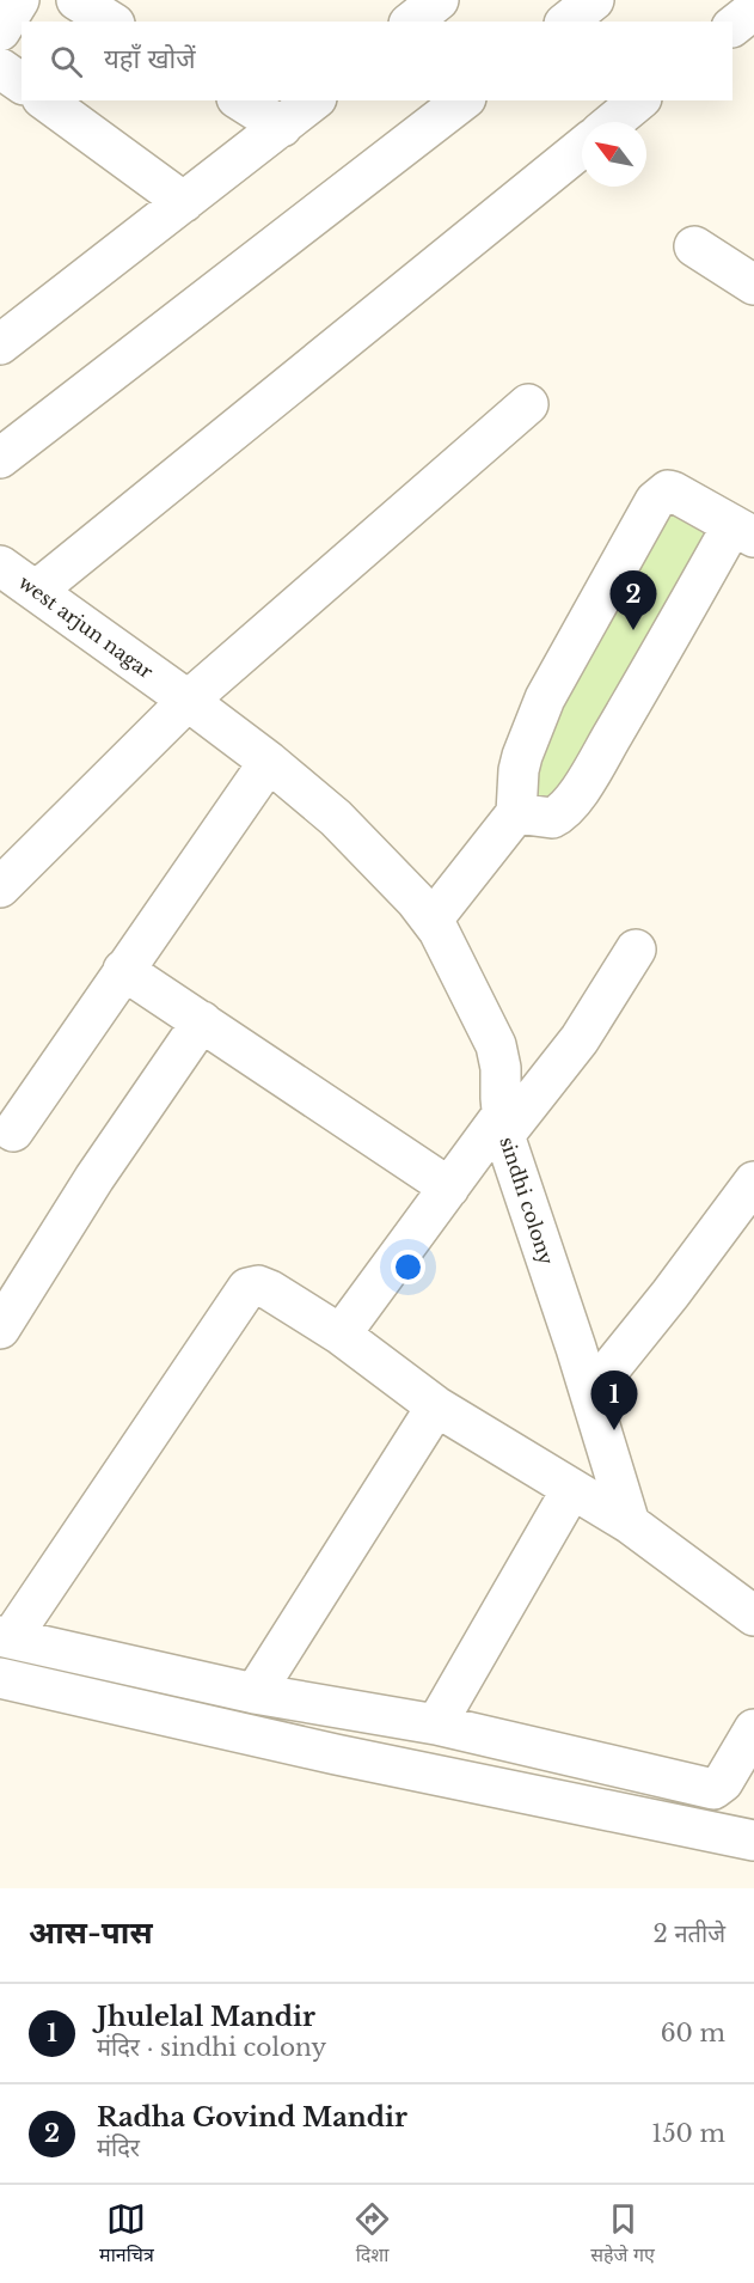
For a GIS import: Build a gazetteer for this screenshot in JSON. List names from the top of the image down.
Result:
{
  "streets": {
    "street": ["west arjun nagar", "sindhi colony"]
  },
  "crossings": [
    ["west arjun nagar", "sindhi colony"]
  ],
  "north": "top left",
  "page": {
    "search": "यहाँ खोजें",
    "pins": ["2", "1"],
    "heading": ["आस-पास", "2 नतीजे"],
    "list": [
      {
        "mark": "1",
        "name": "Jhulelal Mandir",
        "note": "मंदिर · sindhi colony",
        "value": "60 m"
      },
      {
        "mark": "2",
        "name": "Radha Govind Mandir",
        "note": "मंदिर",
        "value": "150 m"
      }
    ],
    "nav": ["मानचित्र", "दिशा", "सहेजे गए"]
  }
}
